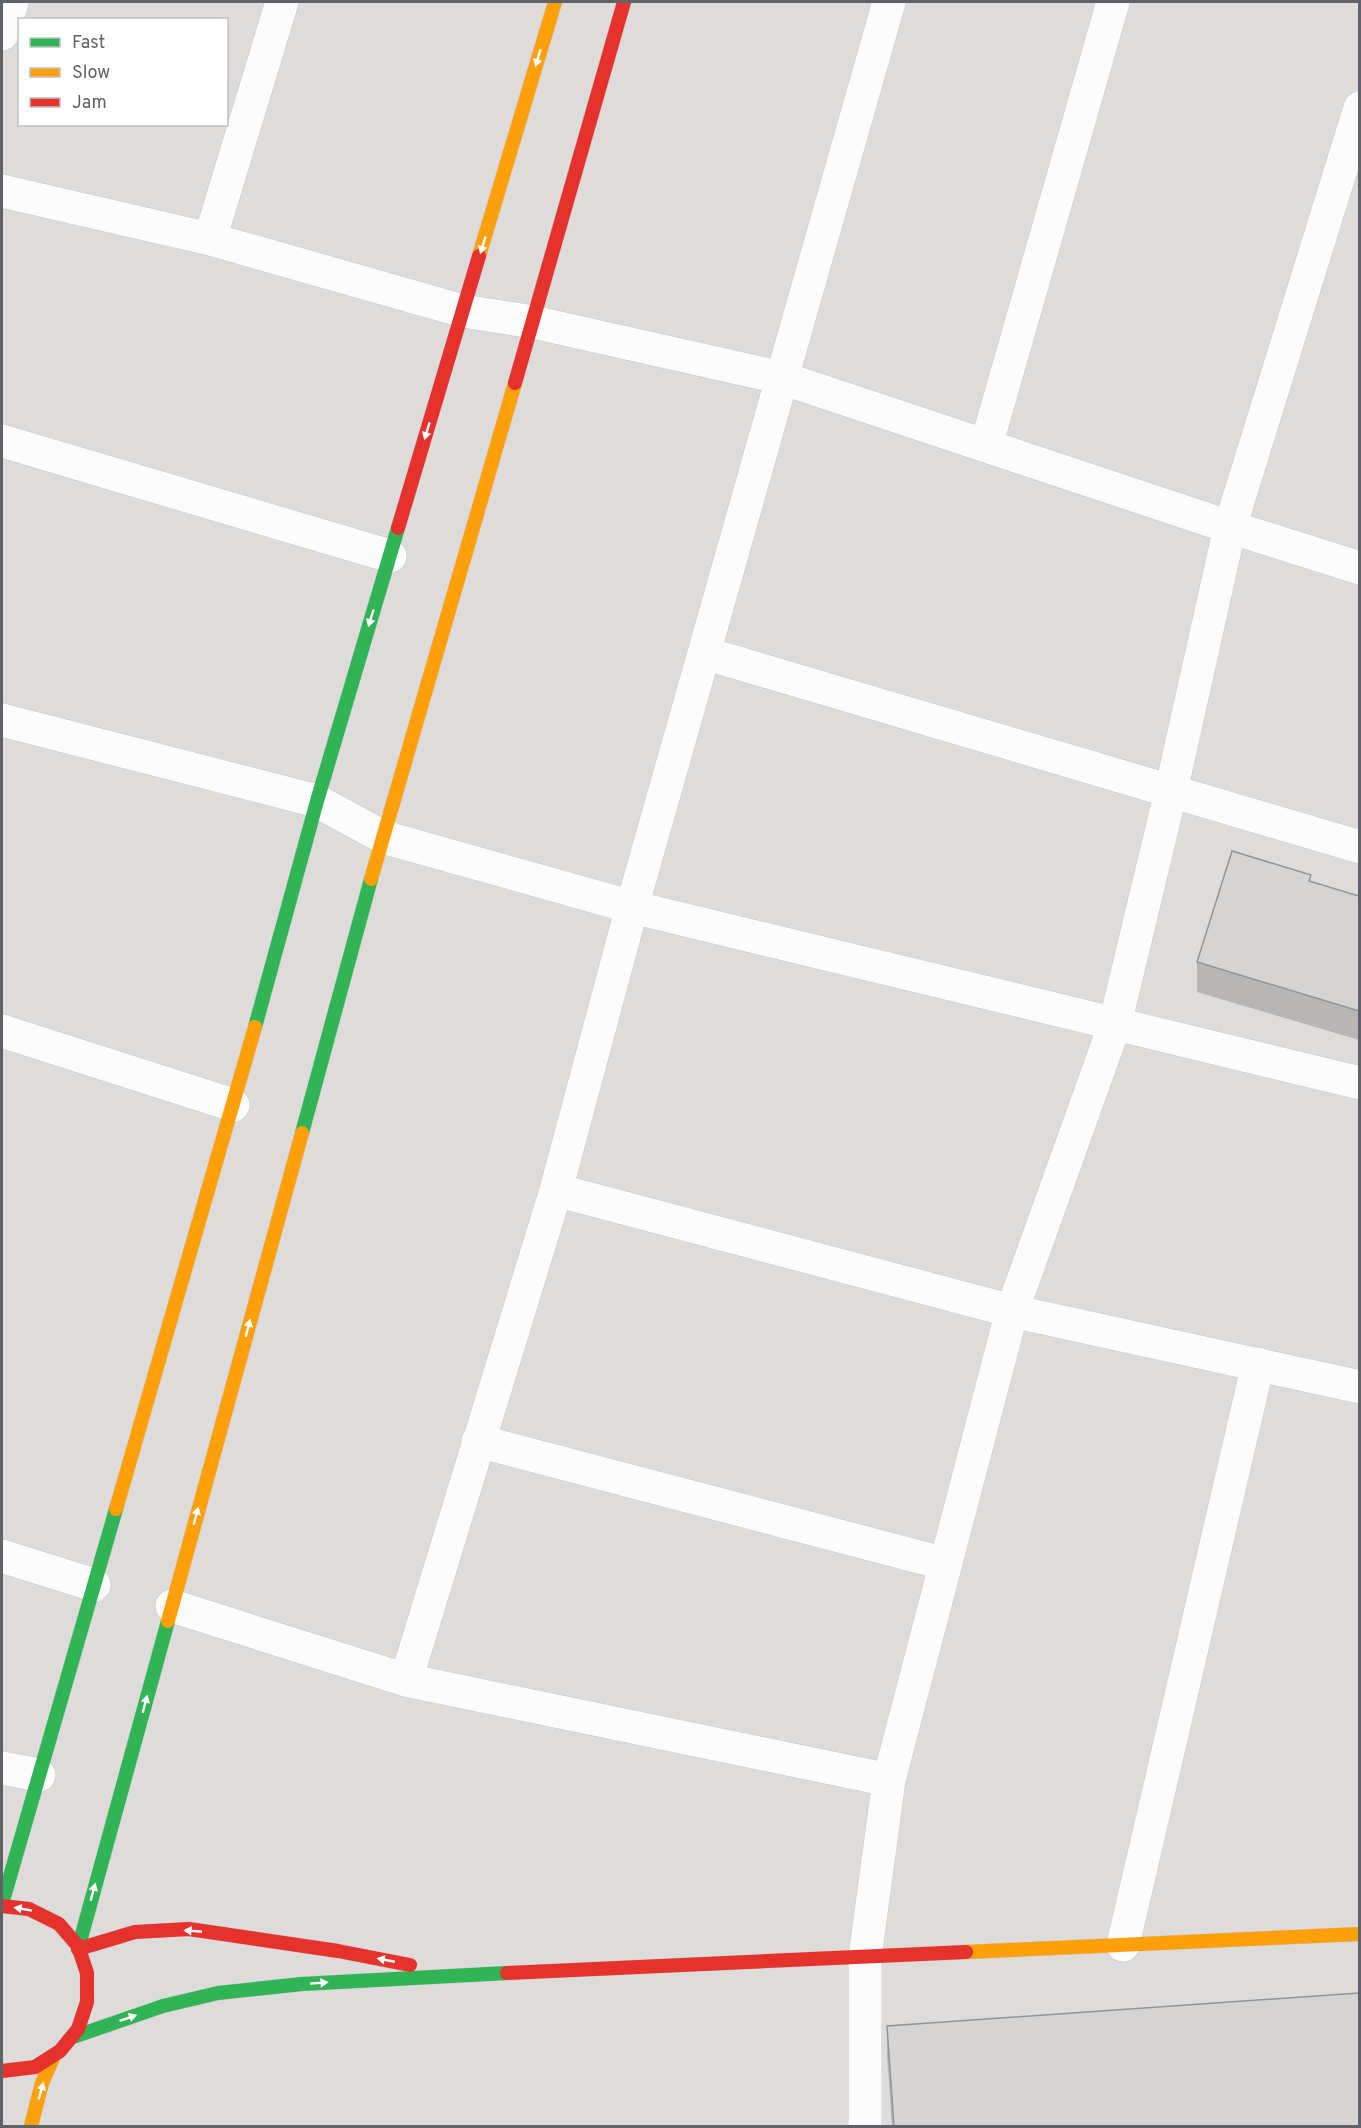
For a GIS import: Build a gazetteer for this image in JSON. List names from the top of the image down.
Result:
{
  "legend": ["Fast", "Slow", "Jam"]
}
